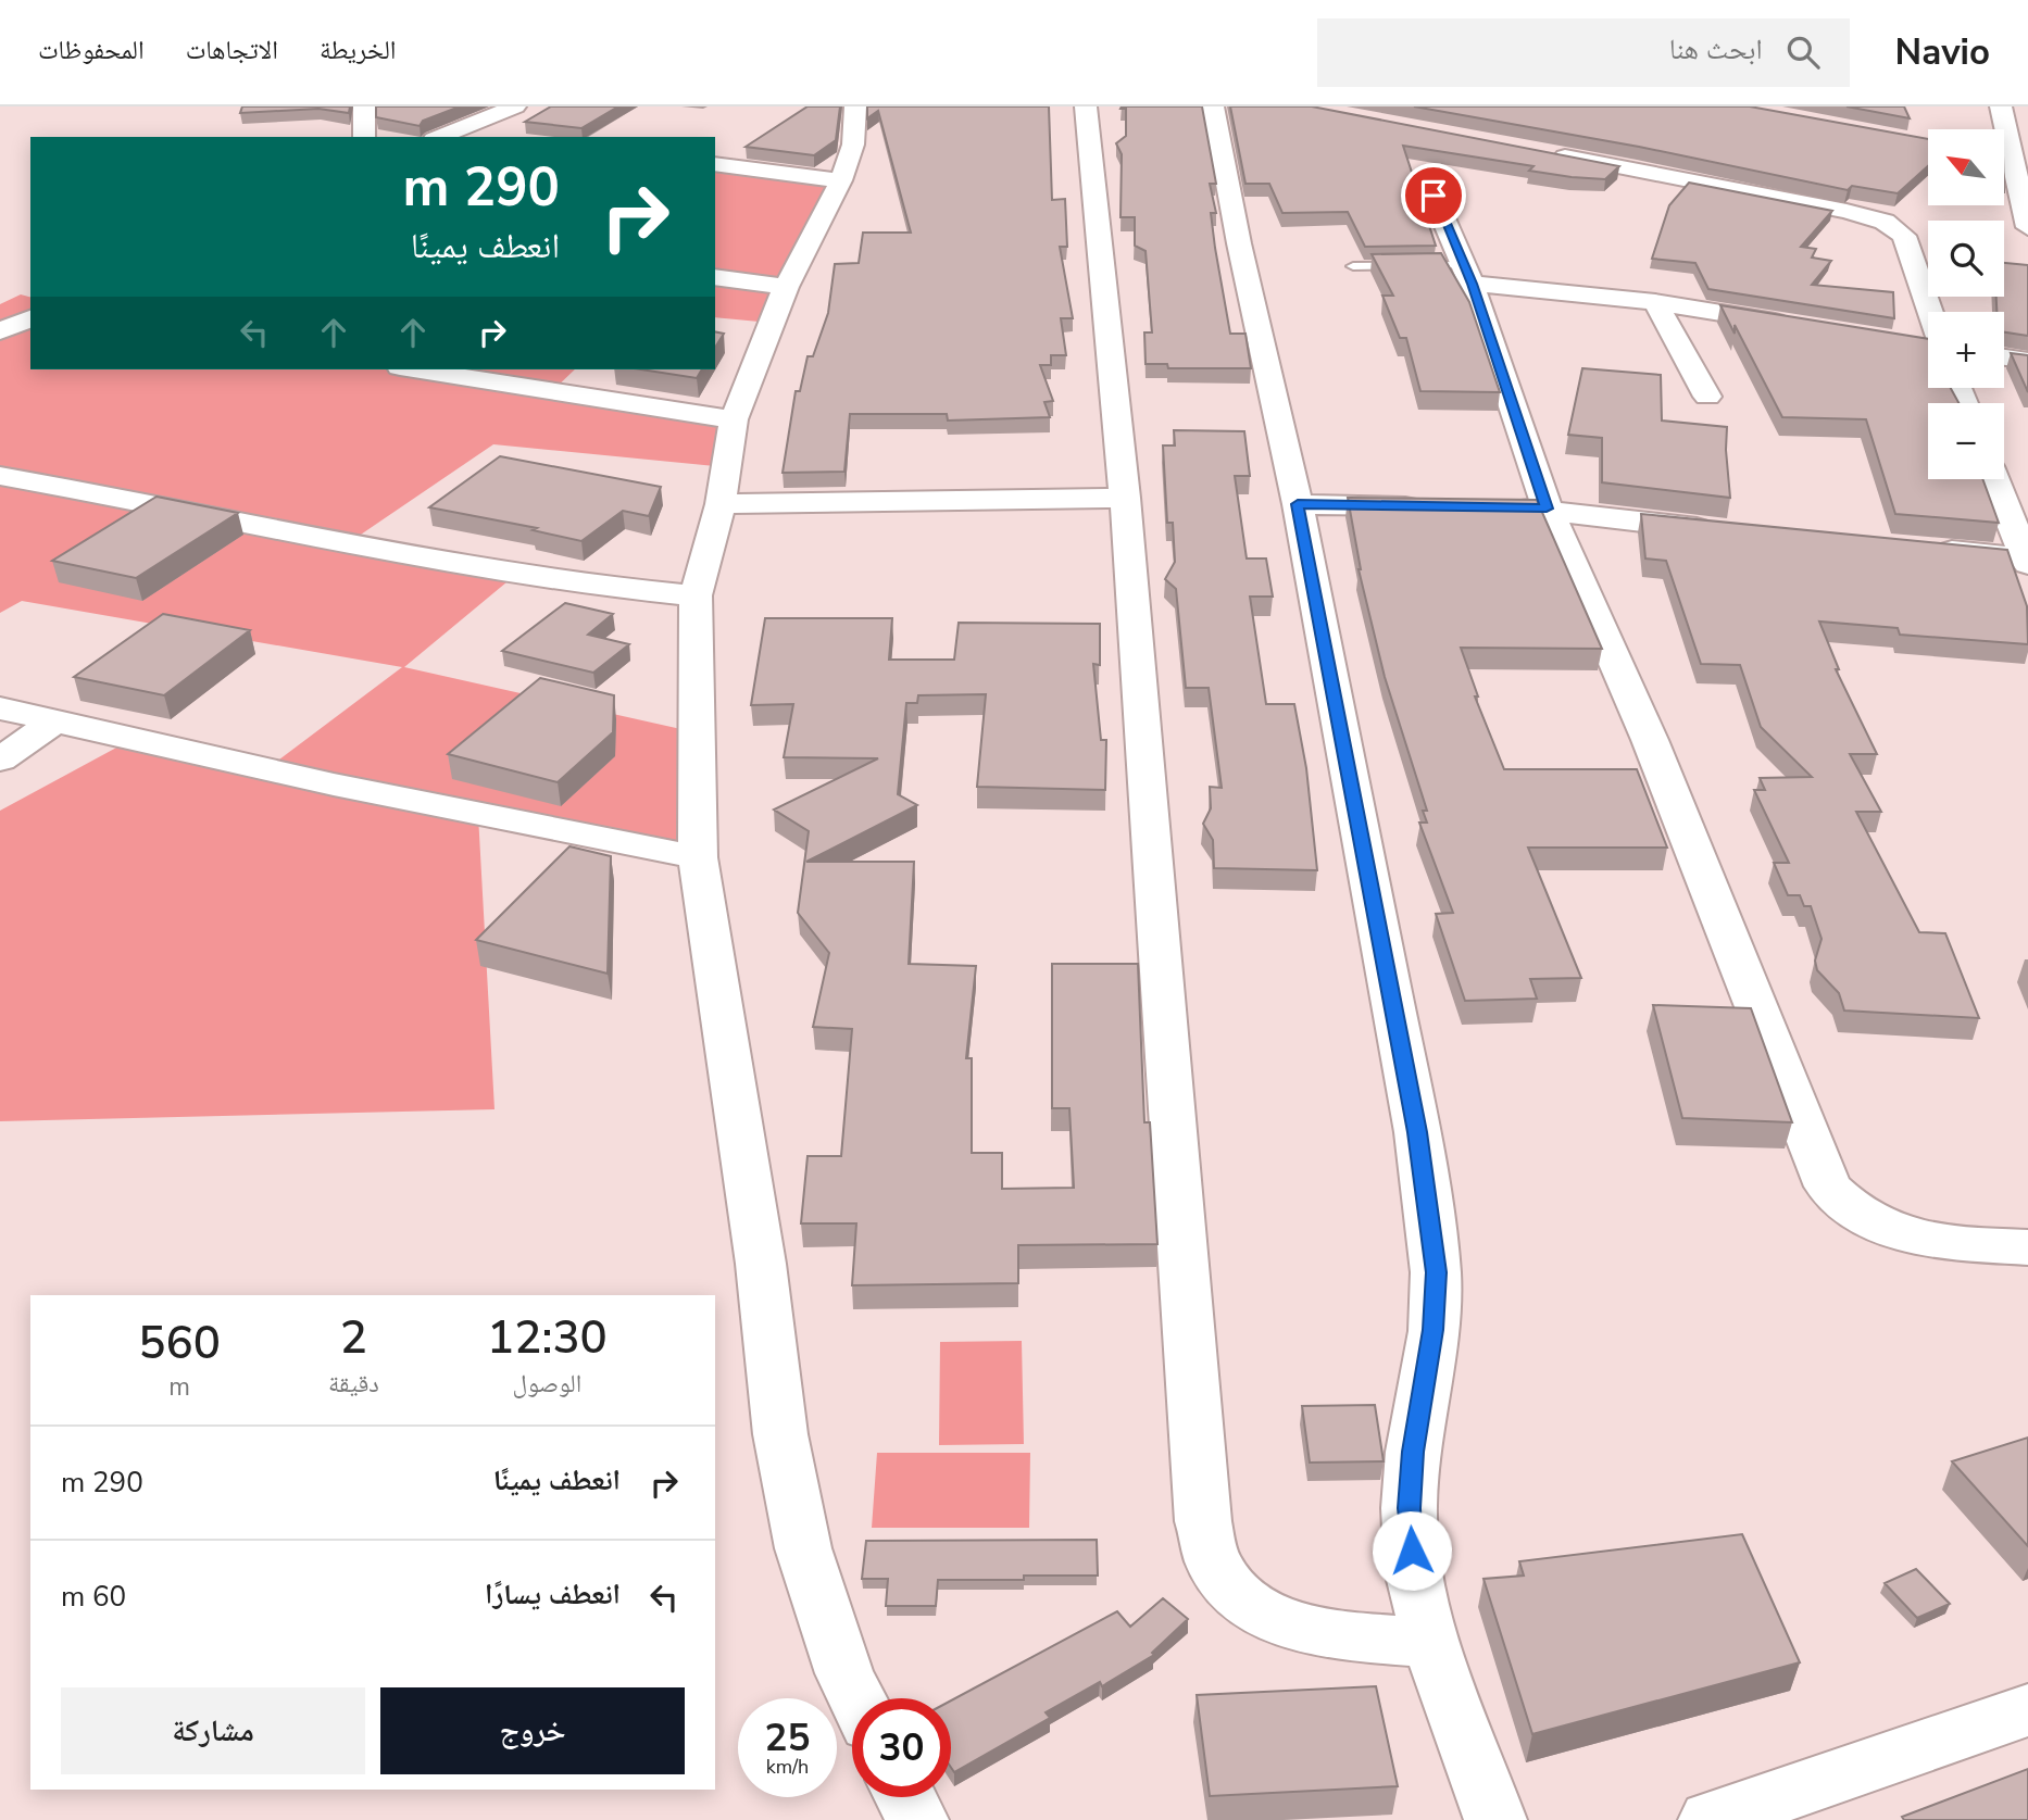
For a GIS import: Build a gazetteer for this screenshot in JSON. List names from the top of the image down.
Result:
{
  "north": "top left",
  "page": {
    "header": "Navio",
    "search": "ابحث هنا",
    "nav": ["الخريطة", "الاتجاهات", "المحفوظات"],
    "map_buttons": ["+", "−"],
    "turn": ["290 m", "انعطف يمينًا"],
    "eta": [
      "12:30",
      "الوصول",
      "2",
      "دقيقة",
      "560",
      "m"
    ],
    "list": [
      {
        "name": "انعطف يمينًا",
        "value": "290 m"
      },
      {
        "name": "انعطف يسارًا",
        "value": "60 m"
      }
    ],
    "buttons": ["خروج", "مشاركة"],
    "speed": "25 km/h",
    "limit": "30"
  }
}
